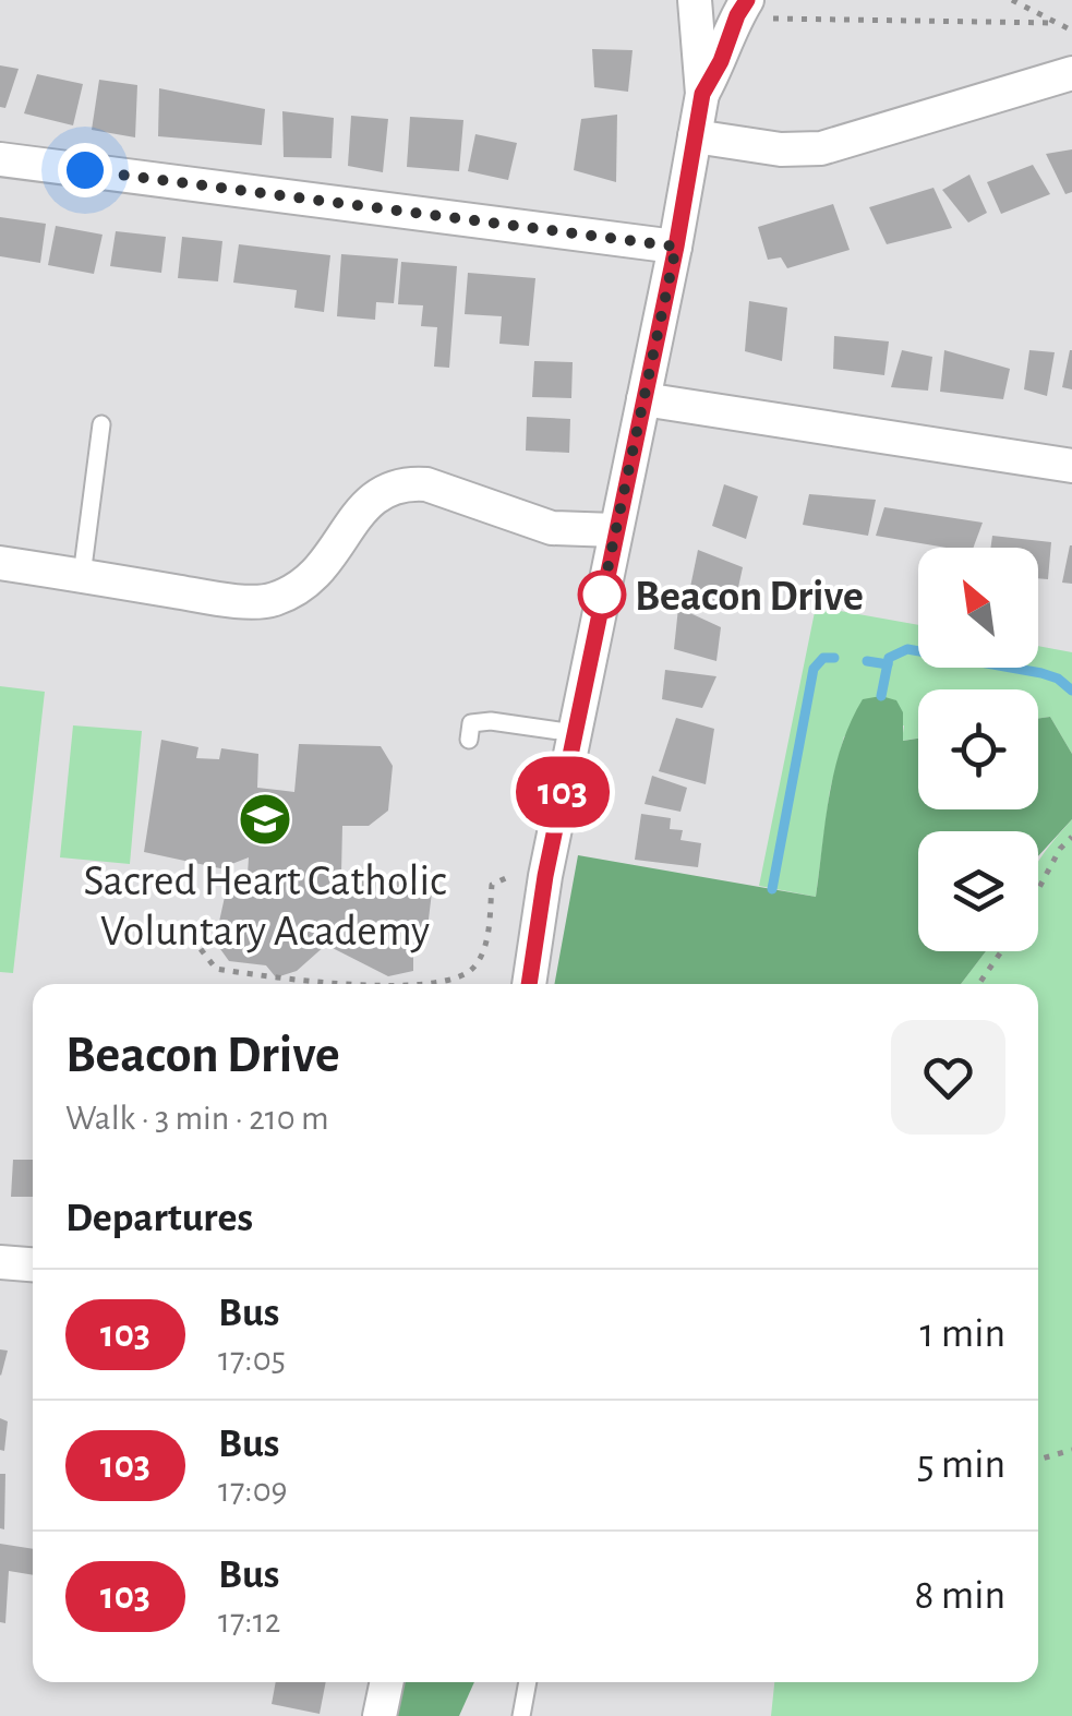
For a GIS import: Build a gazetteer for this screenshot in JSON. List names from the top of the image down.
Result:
{
  "places": {
    "other": ["Beacon Drive"],
    "school or university": ["Sacred Heart Catholic Voluntary Academy"]
  },
  "lines": ["bus line 103"],
  "north": "top left",
  "page": {
    "on_map": "103",
    "heading": [
      ["Beacon Drive", "Walk · 3 min · 210 m"],
      "Departures"
    ],
    "list": [
      {
        "mark": "103",
        "name": "Bus",
        "note": "17:05",
        "value": "1 min"
      },
      {
        "mark": "103",
        "name": "Bus",
        "note": "17:09",
        "value": "5 min"
      },
      {
        "mark": "103",
        "name": "Bus",
        "note": "17:12",
        "value": "8 min"
      }
    ]
  }
}
